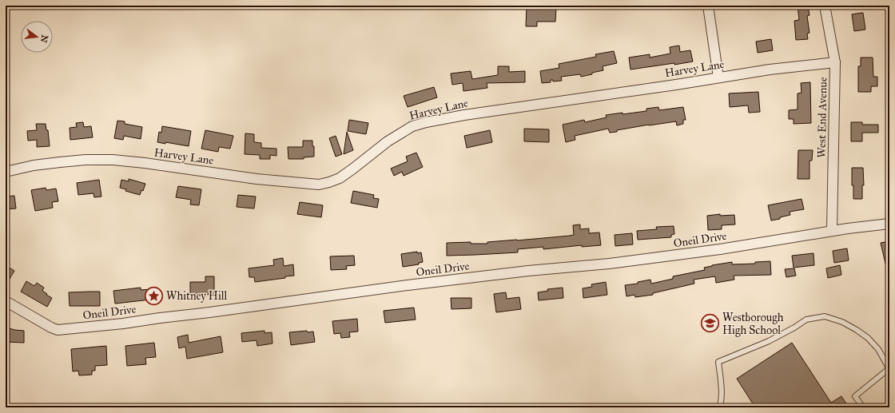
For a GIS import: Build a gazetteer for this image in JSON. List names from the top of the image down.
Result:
{
  "streets": {
    "street": ["Harvey Lane", "West End Avenue", "Oneil Drive"]
  },
  "crossings": [
    ["Harvey Lane", "West End Avenue"],
    ["West End Avenue", "Oneil Drive"]
  ],
  "places": {
    "place": ["Whitney Hill"],
    "school or university": ["Westborough High School"]
  },
  "north": "right"
}
